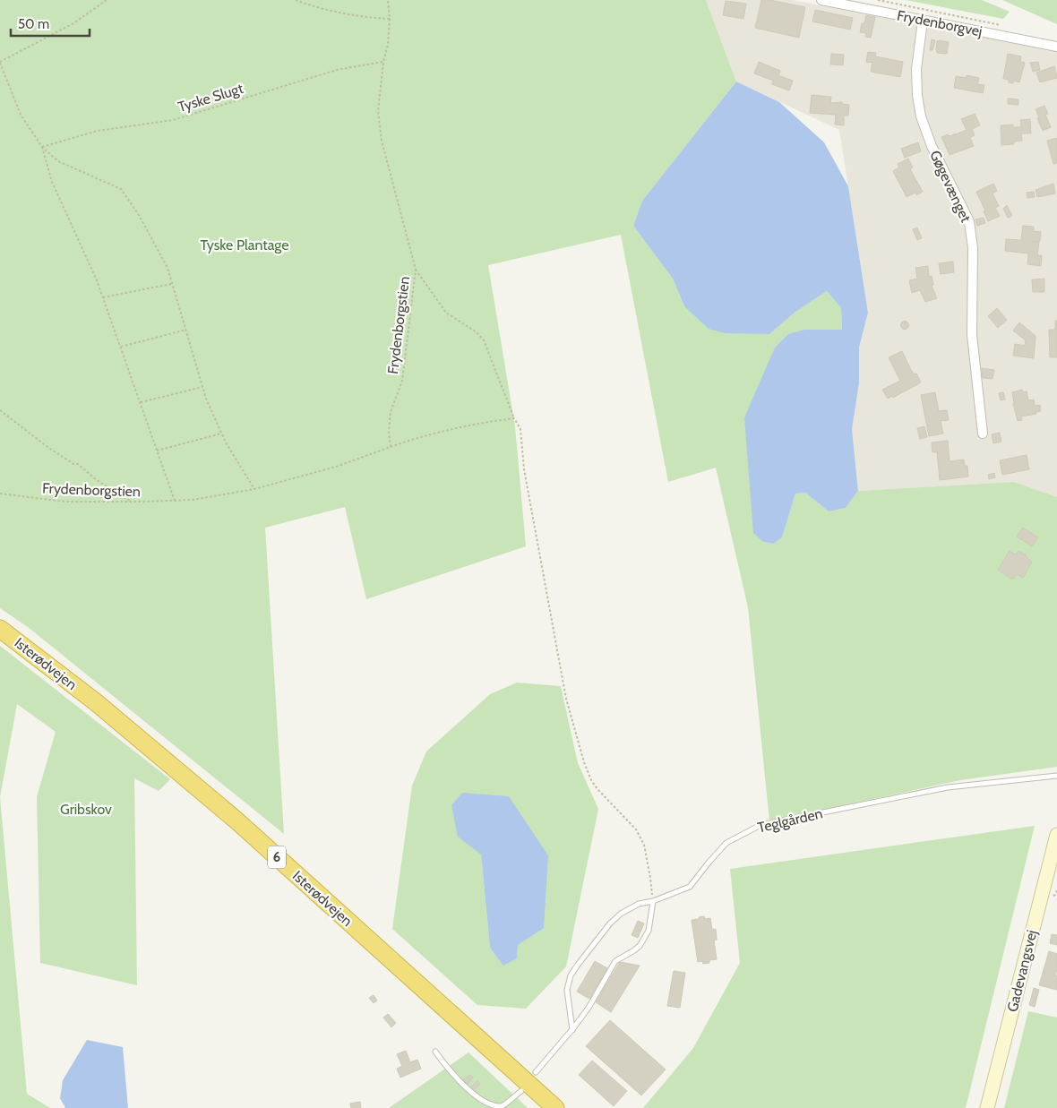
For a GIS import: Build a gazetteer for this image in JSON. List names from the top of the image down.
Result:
{
  "streets": {
    "highway": ["Isterødvejen", "6"],
    "street": ["Frydenborgvej", "Gøgevænget", "Gadevangsvej"],
    "lane": ["Teglgården"],
    "path": ["Tyske Slugt", "Frydenborgstien"]
  },
  "crossings": [
    ["Frydenborgvej", "Gøgevænget"],
    ["Tyske Slugt", "Frydenborgstien"]
  ],
  "parks": ["Tyske Plantage", "Gribskov"],
  "scale_bar": "50 m"
}
